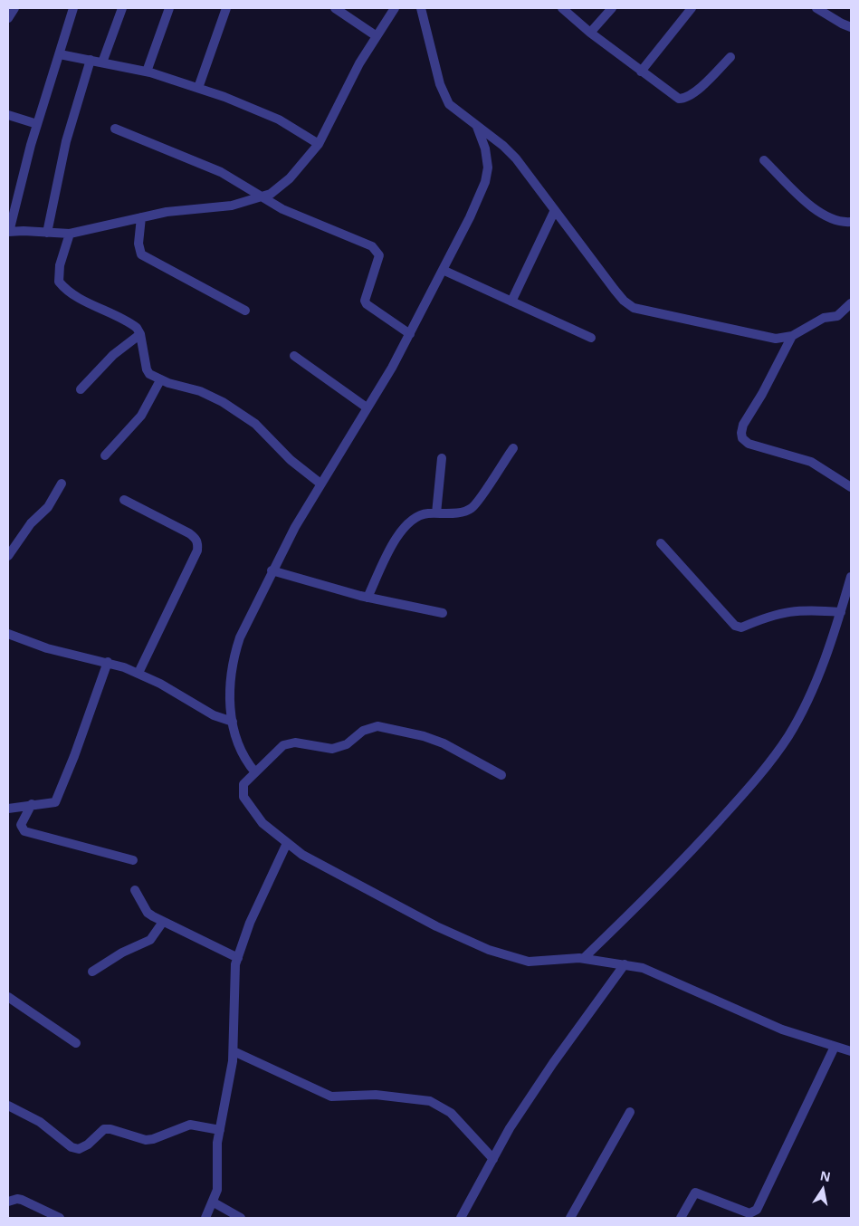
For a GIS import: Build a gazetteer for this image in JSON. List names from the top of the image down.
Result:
{
  "north": "top"
}
